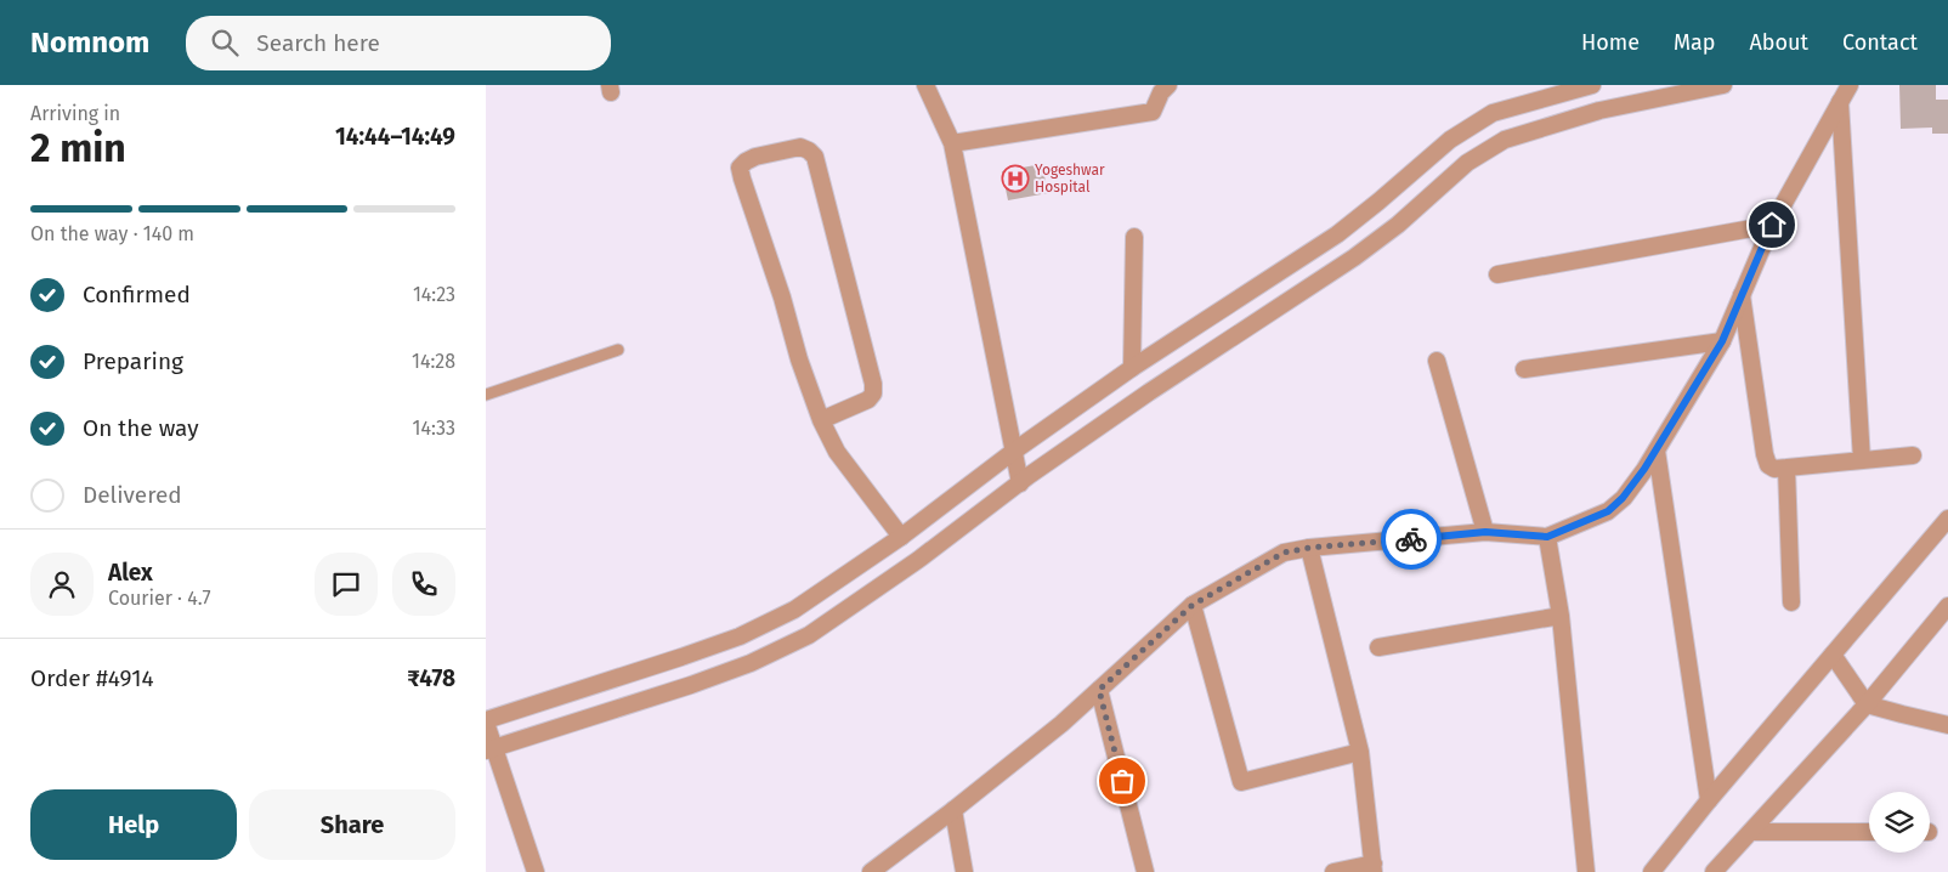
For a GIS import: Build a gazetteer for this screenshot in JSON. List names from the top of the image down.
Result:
{
  "places": {
    "hospital": ["Yogeshwar Hospital"]
  },
  "page": {
    "header": "Nomnom",
    "search": "Search here",
    "nav": [
      "Home",
      "Map",
      "About",
      "Contact"
    ],
    "heading": ["2 min", "Arriving in", "14:44–14:49"],
    "panel": [
      "Alex",
      "Courier · 4.7",
      "Order #4914",
      "₹478"
    ],
    "bar": "On the way · 140 m",
    "list": [
      ["Confirmed", "14:23"],
      ["Preparing", "14:28"],
      ["On the way", "14:33"],
      "Delivered"
    ],
    "buttons": ["Help", "Share"]
  }
}
